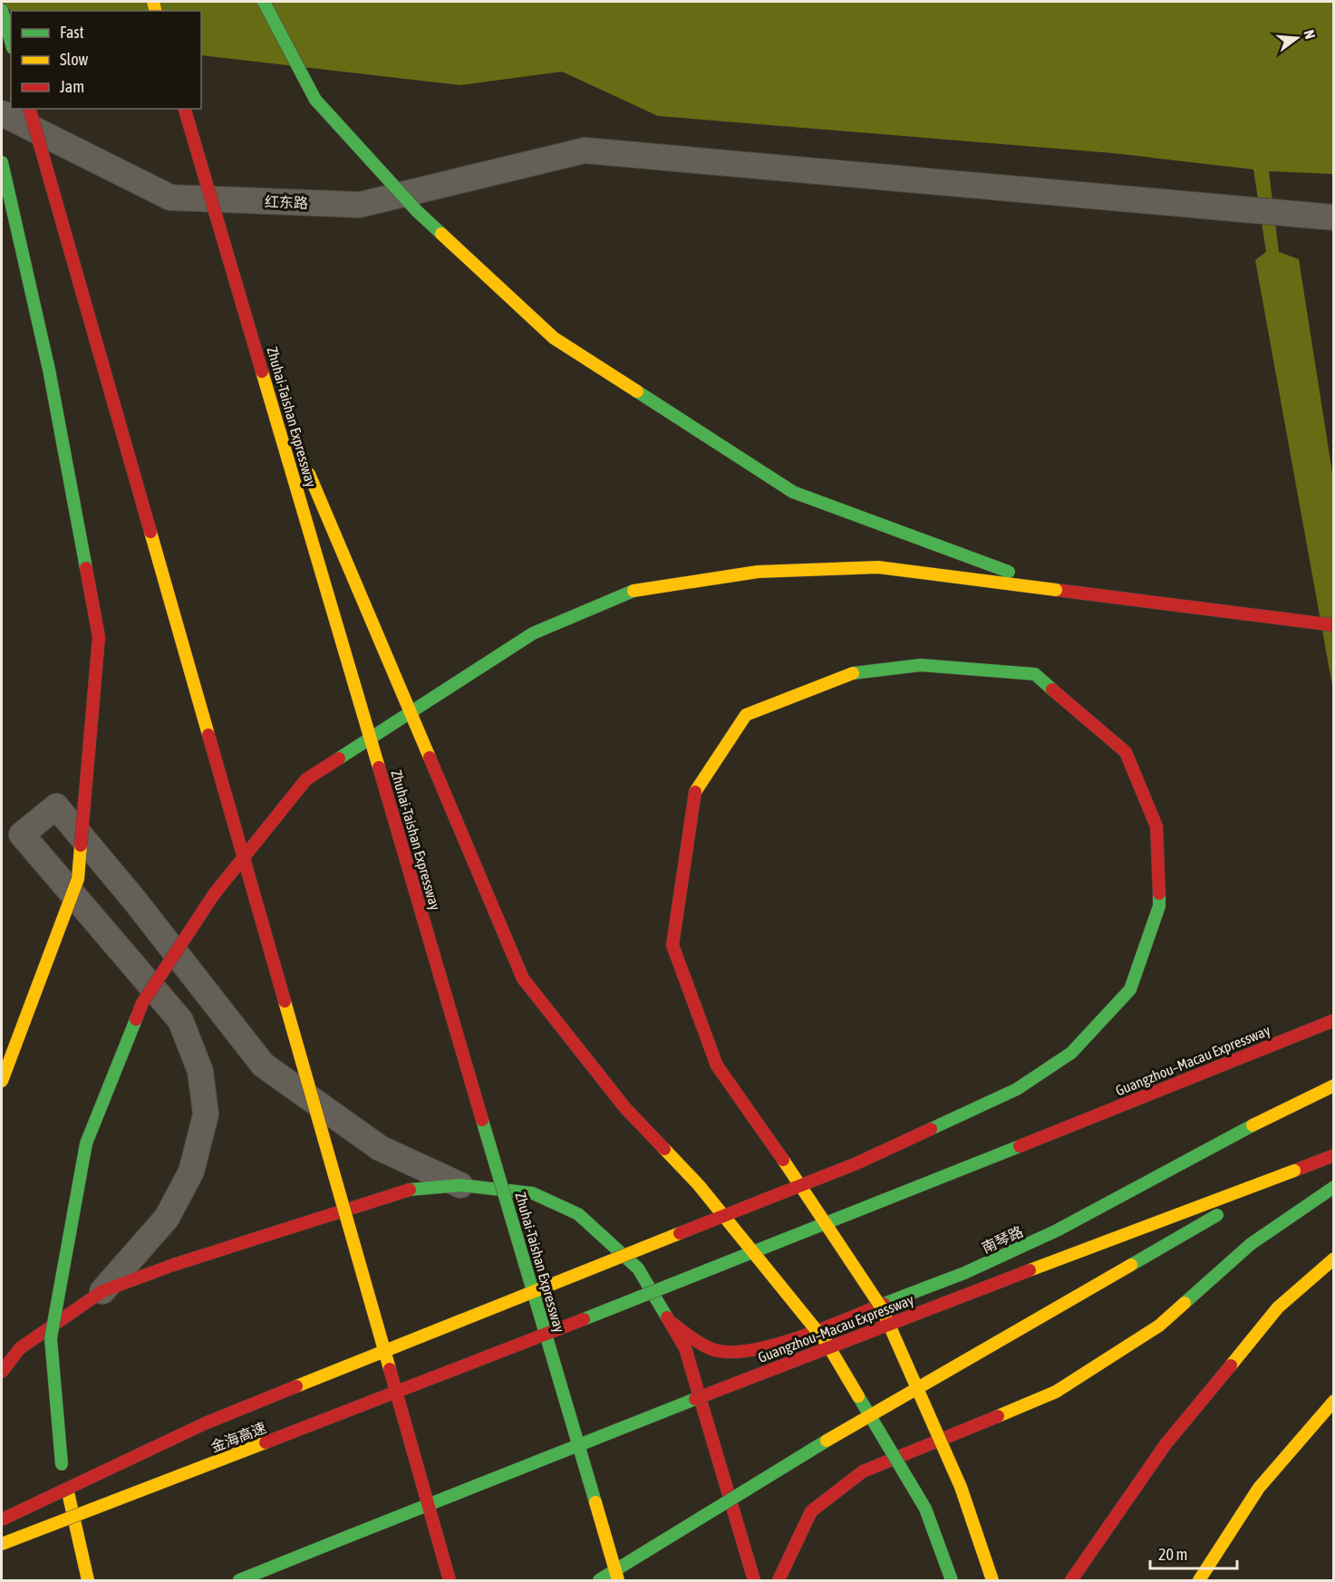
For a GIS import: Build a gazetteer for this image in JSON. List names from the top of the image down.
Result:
{
  "streets": {
    "main road": [
      "Zhuhai-Taishan Expressway",
      "Guangzhou–Macau Expressway",
      "南琴路",
      "金海高速"
    ],
    "street": ["红东路"]
  },
  "crossings": [
    ["Guangzhou–Macau Expressway", "金海高速"]
  ],
  "legend": ["Fast", "Slow", "Jam"],
  "scale_bar": "20 m",
  "north": "right"
}
